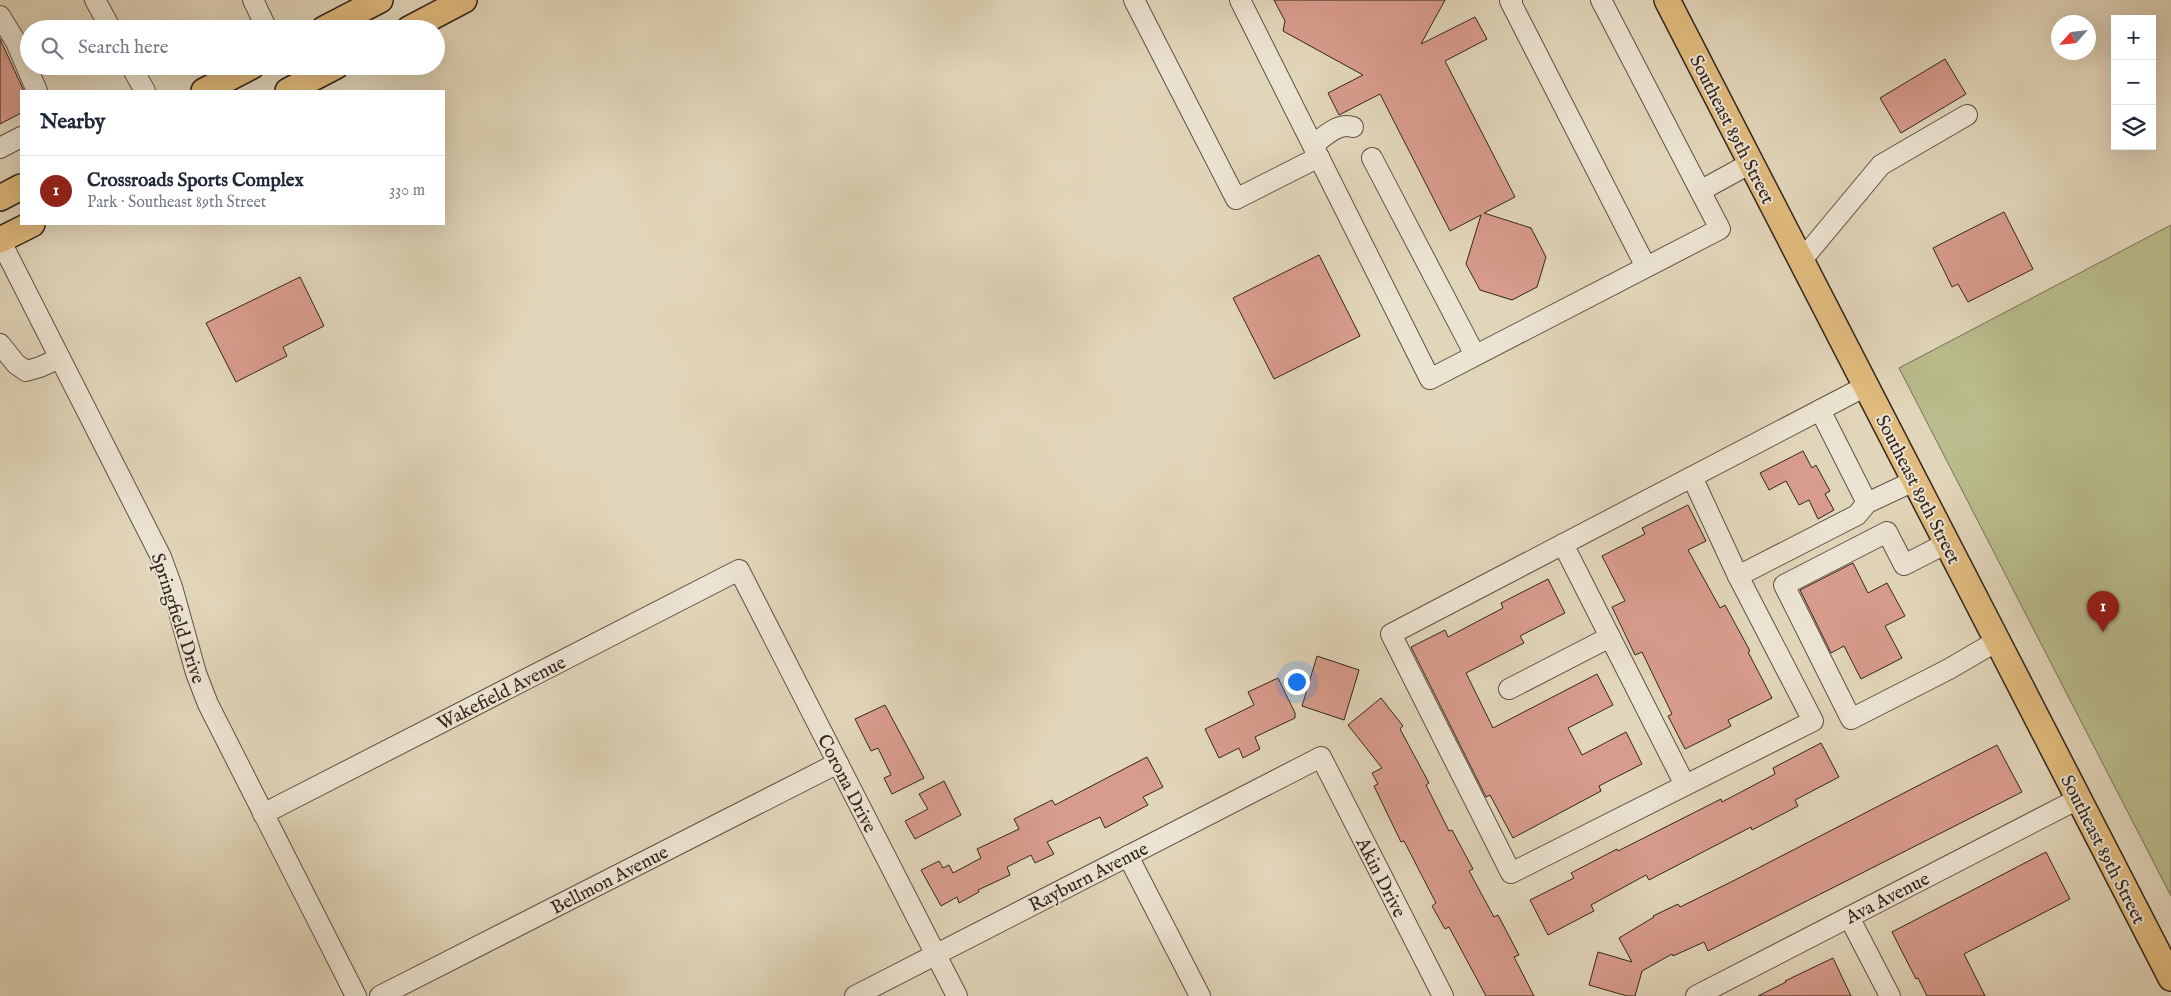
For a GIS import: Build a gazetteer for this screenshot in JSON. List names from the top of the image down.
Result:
{
  "streets": {
    "main road": ["Southeast 89th Street"],
    "street": [
      "Springfield Drive",
      "Wakefield Avenue",
      "Corona Drive",
      "Rayburn Avenue",
      "Akin Drive",
      "Bellmon Avenue",
      "Ava Avenue"
    ]
  },
  "crossings": [
    ["Southeast 89th Street", "Ava Avenue"],
    ["Springfield Drive", "Wakefield Avenue"],
    ["Wakefield Avenue", "Corona Drive"],
    ["Corona Drive", "Rayburn Avenue"],
    ["Corona Drive", "Bellmon Avenue"],
    ["Rayburn Avenue", "Akin Drive"]
  ],
  "north": "bottom left",
  "page": {
    "map_buttons": ["+", "−"],
    "search": "Search here",
    "heading": "Nearby",
    "list": [
      {
        "mark": "1",
        "name": "Crossroads Sports Complex",
        "note": "Park · Southeast 89th Street",
        "value": "330 m"
      }
    ],
    "pins": "1"
  }
}
